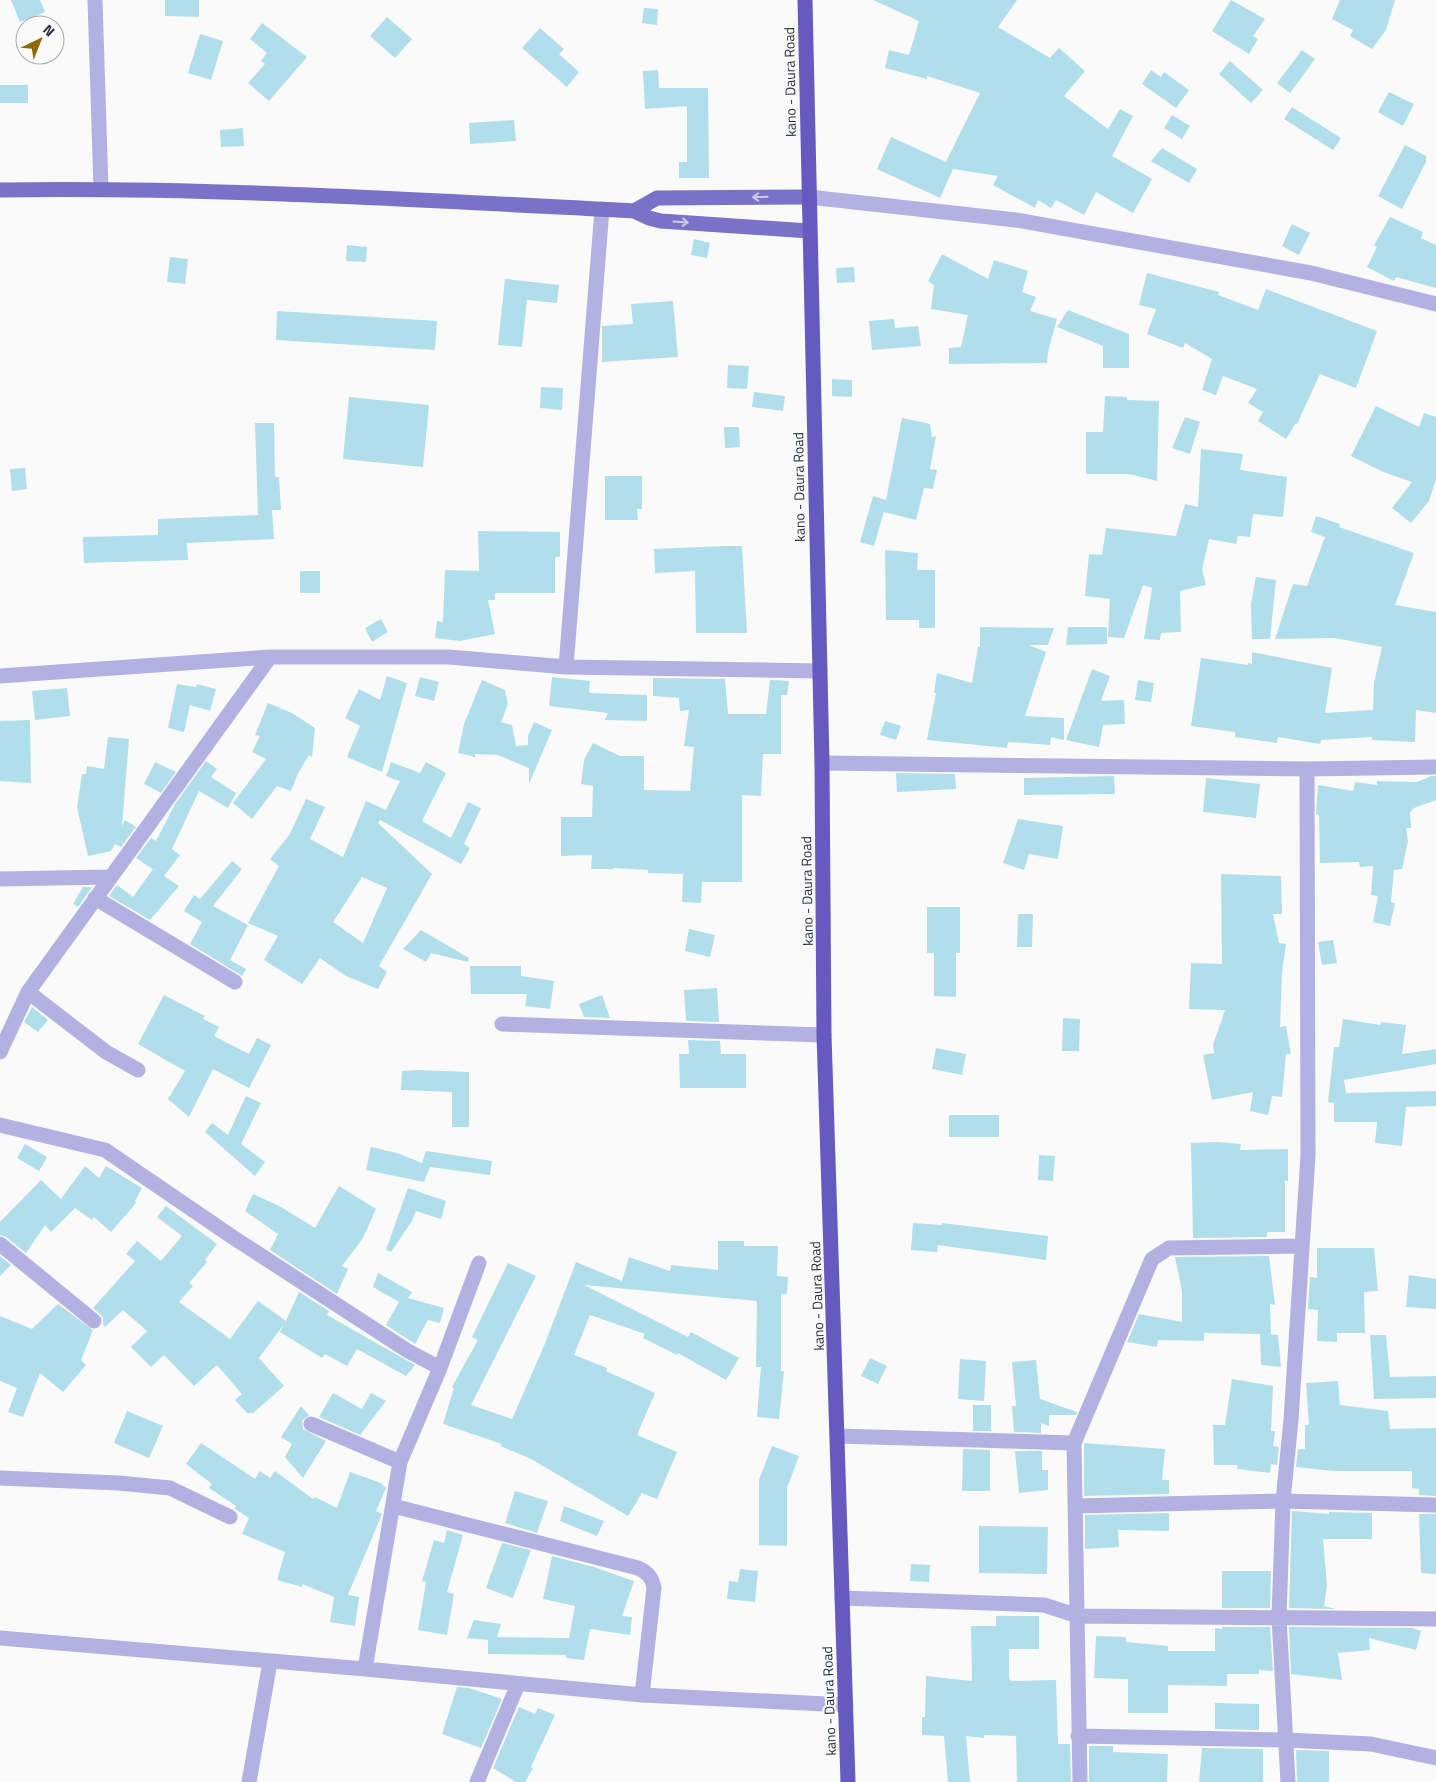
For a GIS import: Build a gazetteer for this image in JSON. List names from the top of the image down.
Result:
{
  "streets": {
    "highway": ["kano - Daura Road"]
  },
  "north": "top right"
}
